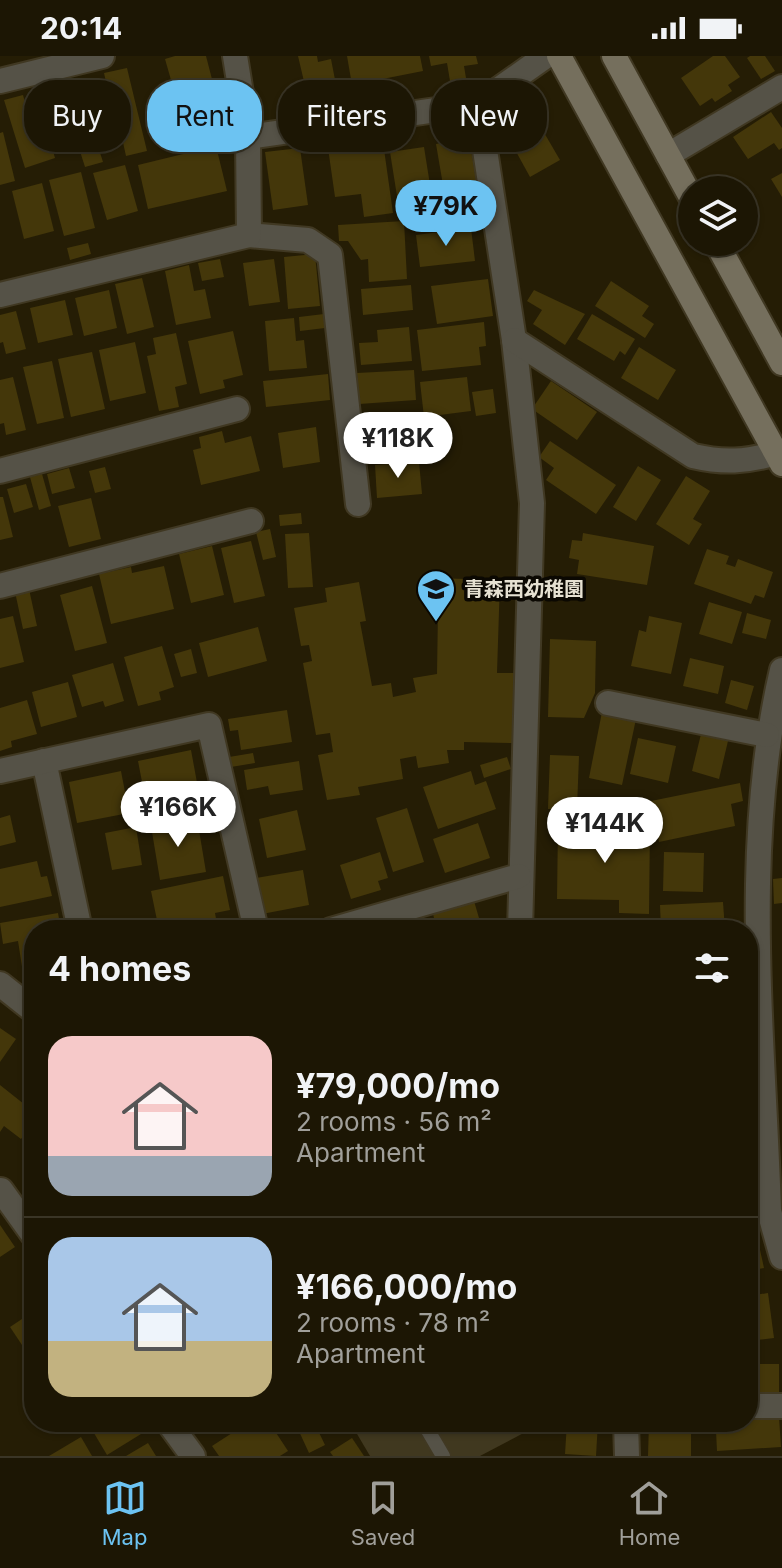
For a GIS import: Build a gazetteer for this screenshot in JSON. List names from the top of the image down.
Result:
{
  "places": {
    "school or university": ["青森西幼稚園"]
  },
  "page": {
    "status": "20:14",
    "chip": [
      "Buy",
      "Rent",
      "Filters",
      "New"
    ],
    "price": [
      "¥79K",
      "¥118K",
      "¥166K",
      "¥144K"
    ],
    "heading": "4 homes",
    "list": [
      {
        "name": "¥79,000/mo",
        "note": "2 rooms · 56 m² · Apartment"
      },
      {
        "name": "¥166,000/mo",
        "note": "2 rooms · 78 m² · Apartment"
      }
    ],
    "tabs": ["Map", "Saved", "Home"]
  }
}
